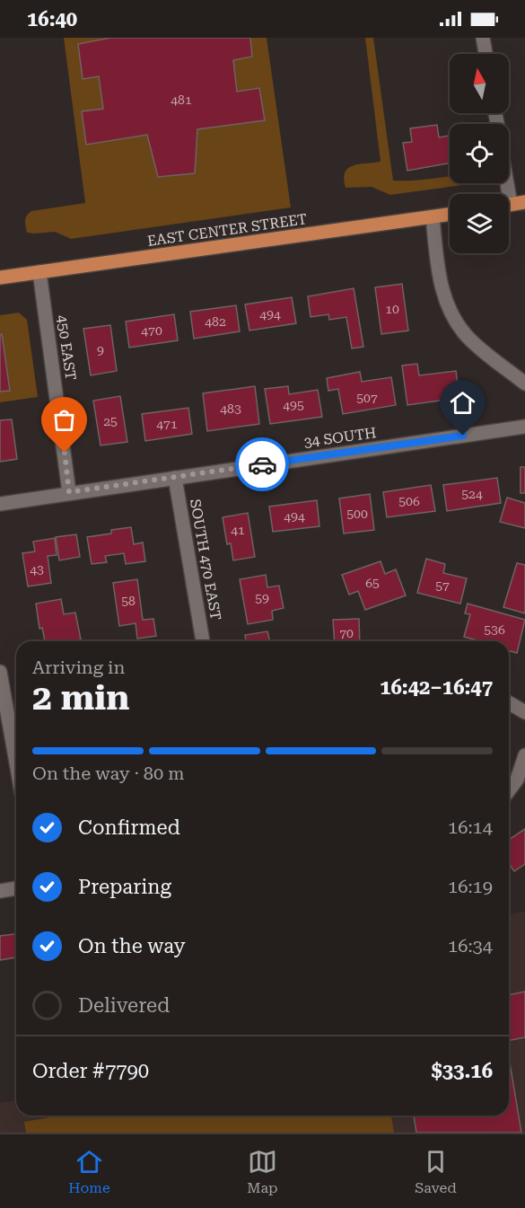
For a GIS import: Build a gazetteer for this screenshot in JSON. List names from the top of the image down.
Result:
{
  "streets": {
    "main road": ["EAST CENTER STREET"],
    "street": ["450 EAST", "34 SOUTH", "SOUTH 470 EAST"]
  },
  "crossings": [
    ["EAST CENTER STREET", "450 EAST"],
    ["450 EAST", "34 SOUTH"],
    ["34 SOUTH", "SOUTH 470 EAST"]
  ],
  "house_numbers": [
    "481",
    "10",
    "494",
    "482",
    "470",
    "9",
    "507",
    "495",
    "483",
    "25",
    "471",
    "524",
    "506",
    "500",
    "494",
    "41",
    "43",
    "65",
    "57",
    "59",
    "58",
    "536",
    "70"
  ],
  "north": "top",
  "page": {
    "status": "16:40",
    "heading": ["2 min", "Arriving in", "16:42–16:47"],
    "panel": ["Order #7790", "$33.16"],
    "bar": "On the way · 80 m",
    "list": [
      ["Confirmed", "16:14"],
      ["Preparing", "16:19"],
      ["On the way", "16:34"],
      "Delivered"
    ],
    "tabs": ["Home", "Map", "Saved"]
  }
}
